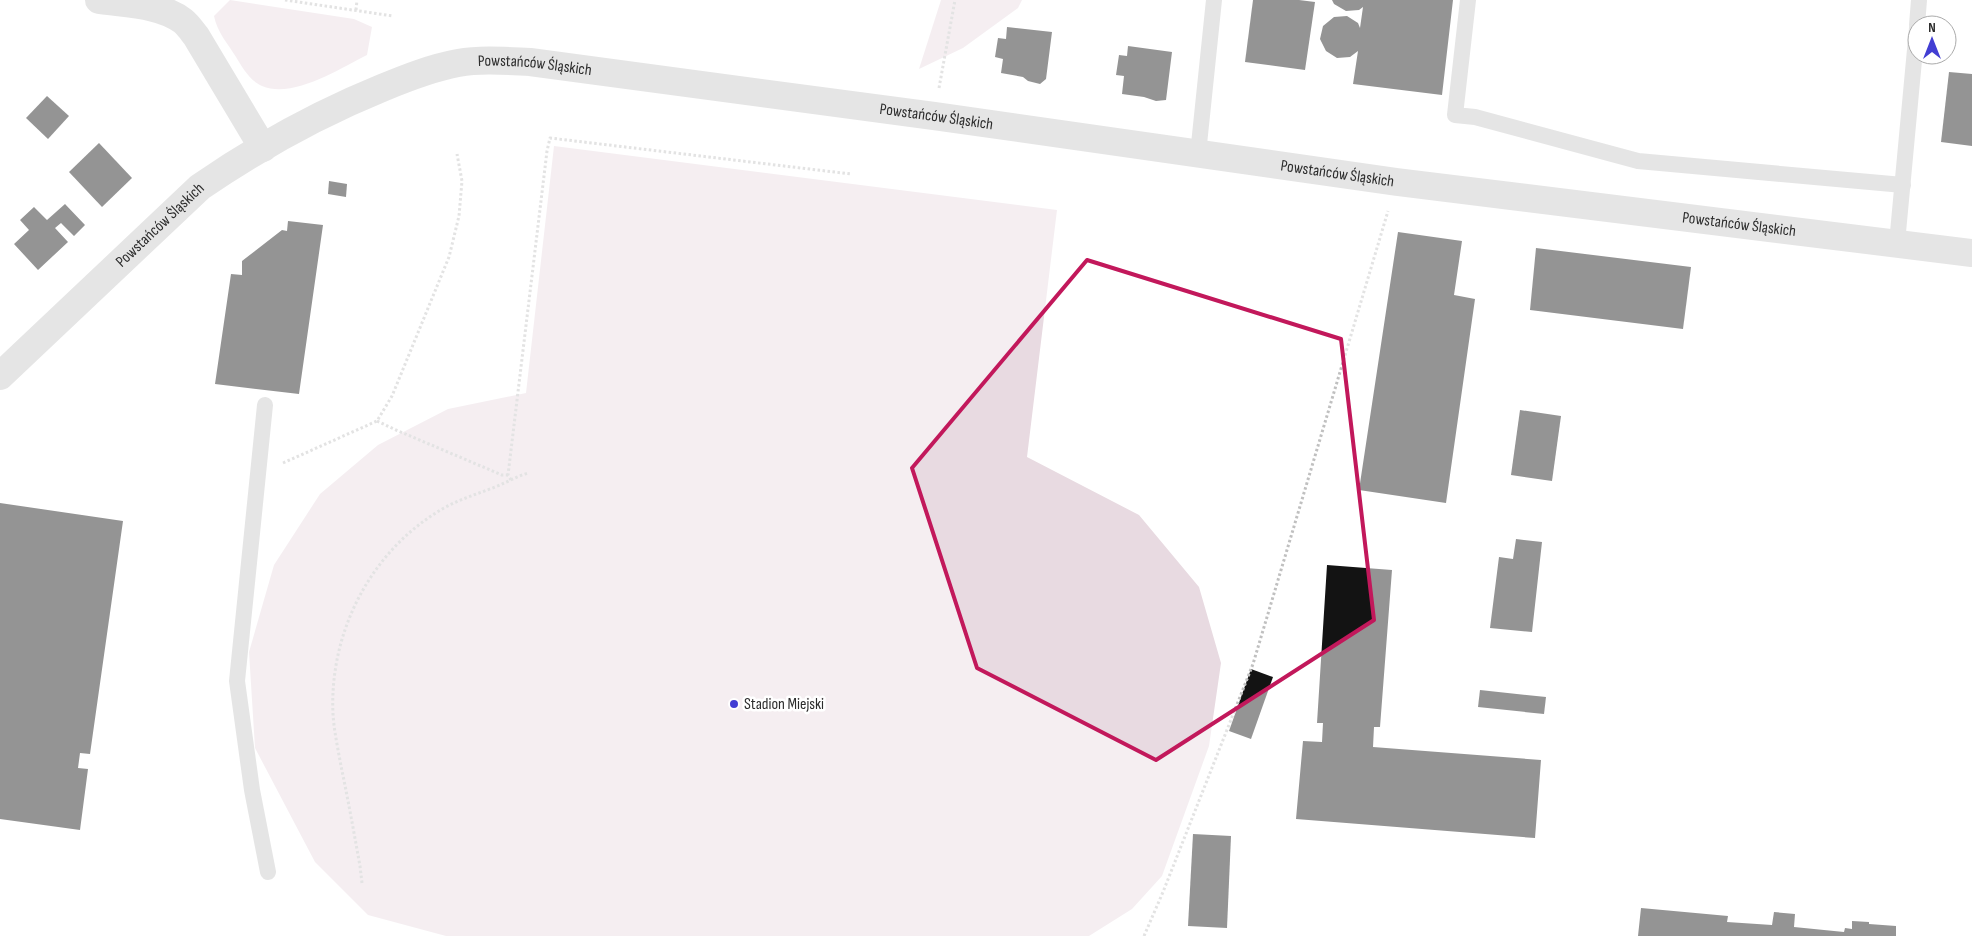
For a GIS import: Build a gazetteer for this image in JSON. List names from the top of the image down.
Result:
{
  "streets": {
    "street": ["Powstańców Śląskich"]
  },
  "places": ["Stadion Miejski"],
  "north": "top"
}
